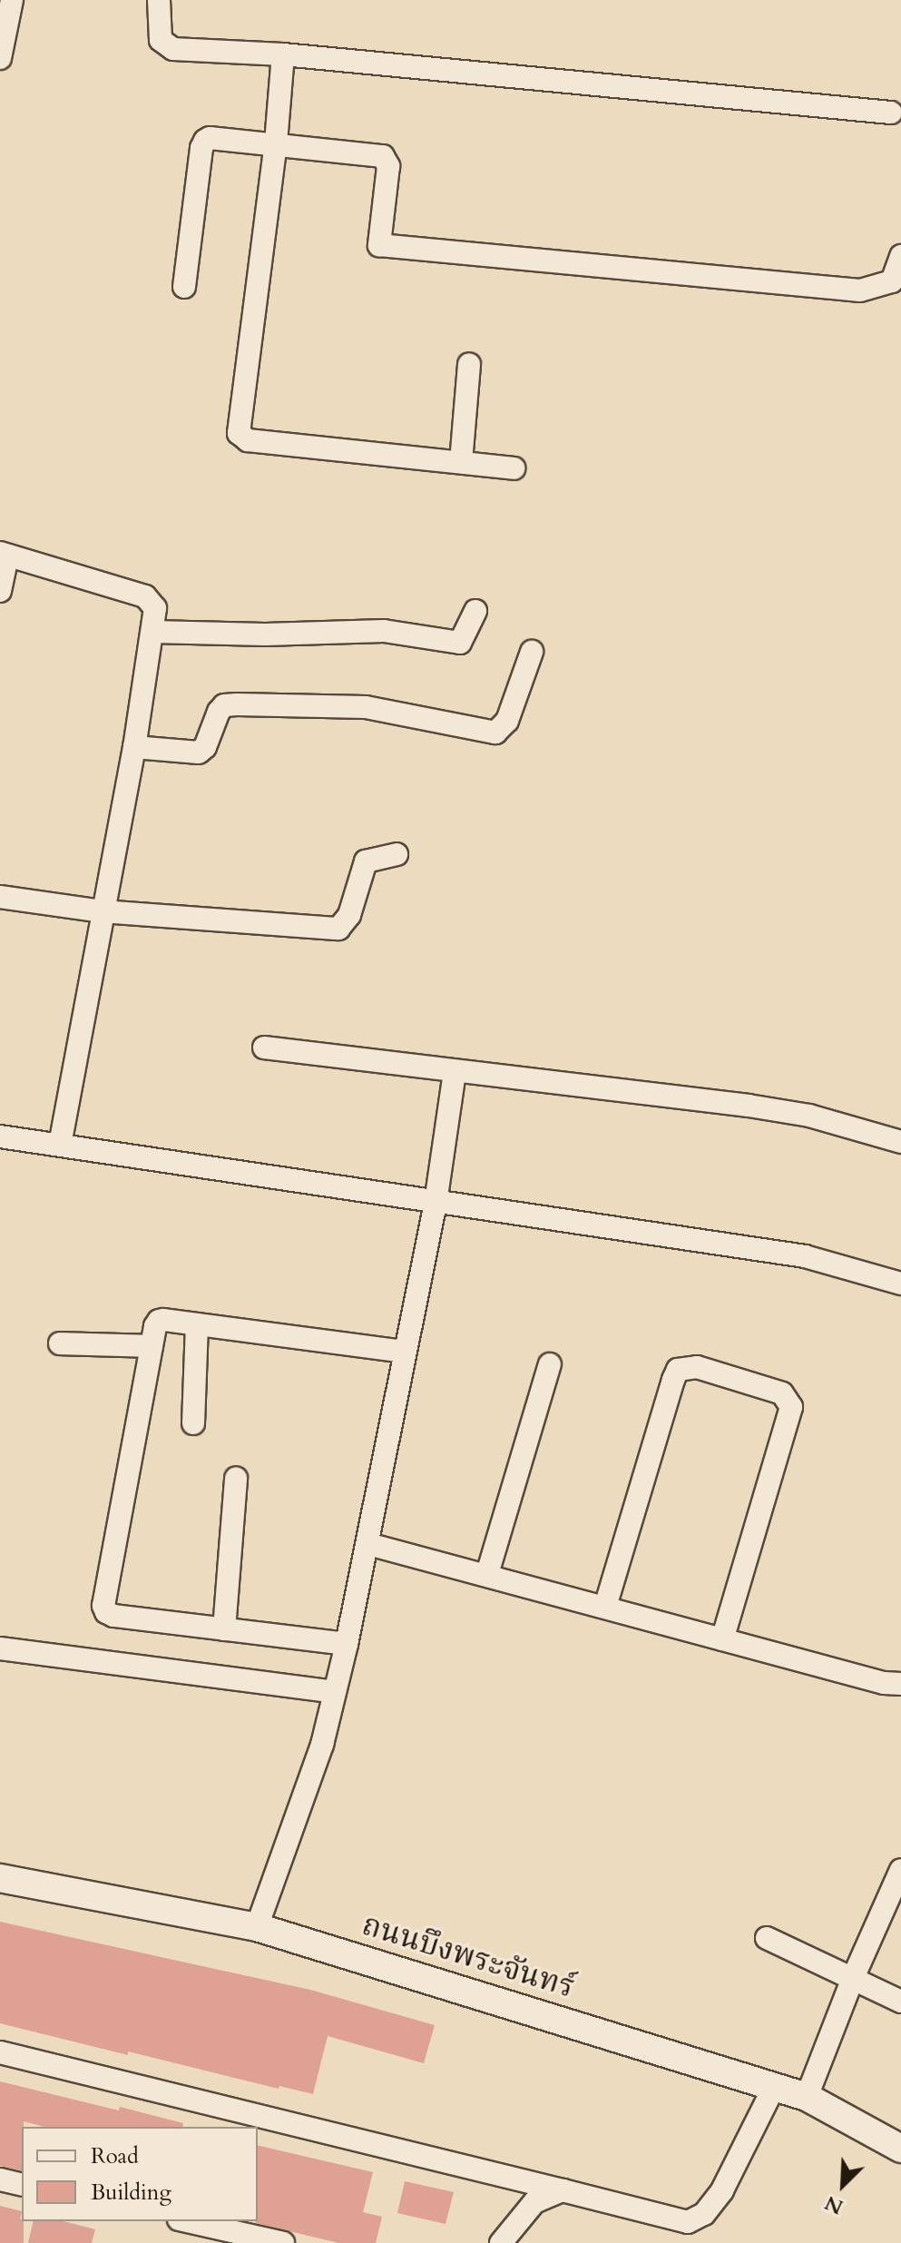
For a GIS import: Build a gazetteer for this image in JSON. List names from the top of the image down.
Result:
{
  "streets": {
    "street": ["ถนนบึงพระจันทร์"]
  },
  "legend": ["Road", "Building"],
  "north": "bottom left"
}
